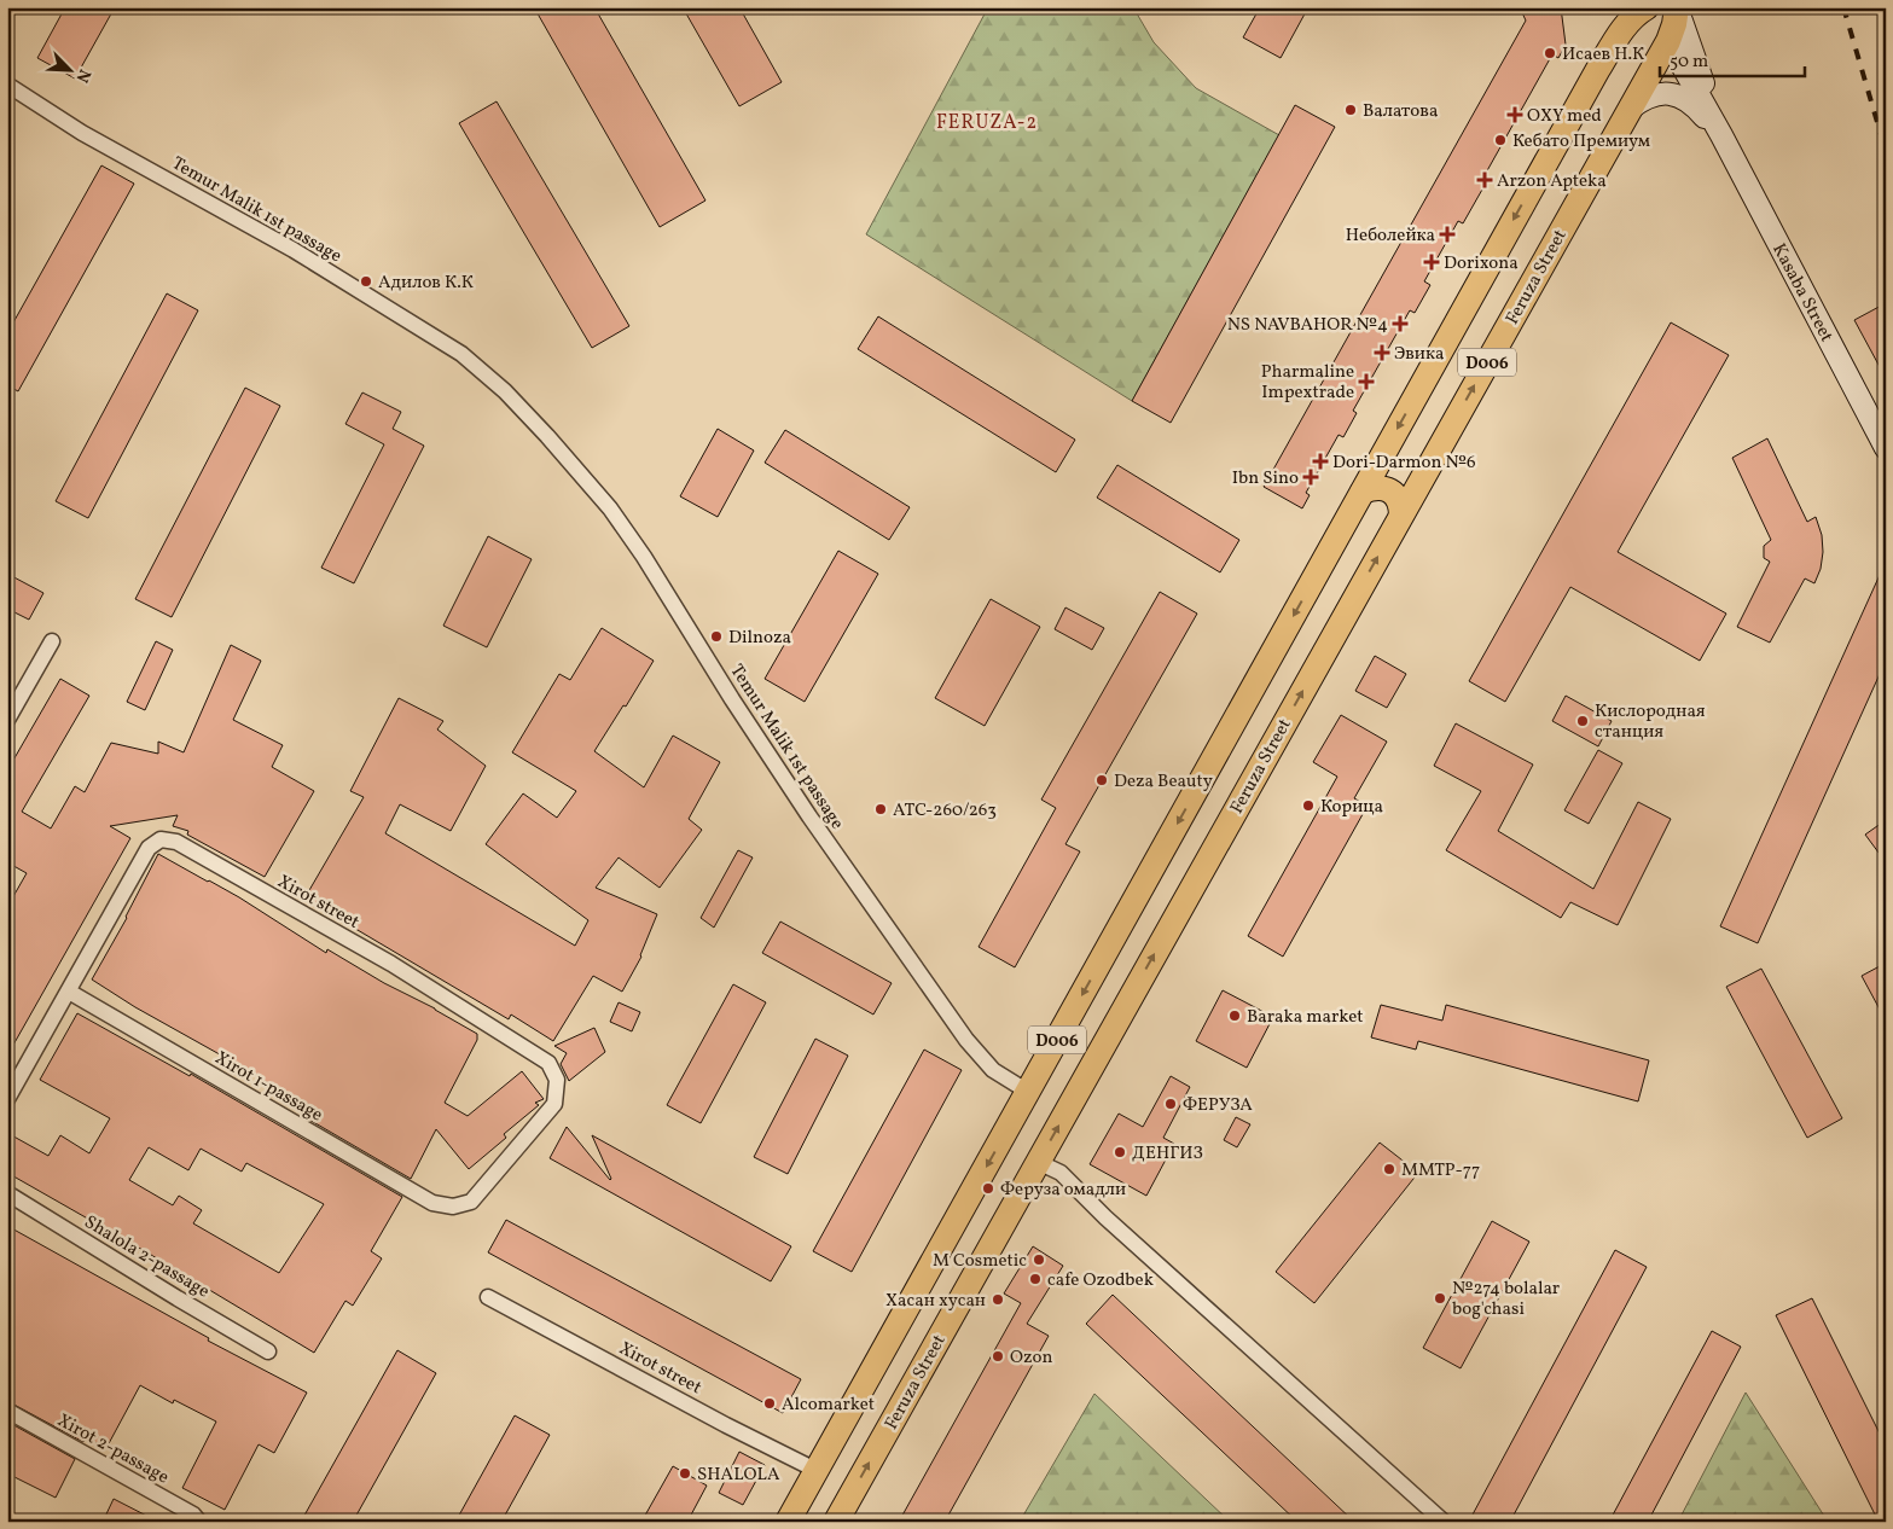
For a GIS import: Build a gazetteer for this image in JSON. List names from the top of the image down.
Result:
{
  "streets": {
    "main road": ["Feruza Street", "D006"],
    "street": [
      "Temur Malik 1st passage",
      "Kasaba Street",
      "Xirot street",
      "Xirot 1-passage",
      "Shalola 2-passage",
      "Xirot 2-passage"
    ]
  },
  "crossings": [
    ["Temur Malik 1st passage", "D006"],
    ["Feruza Street", "Kasaba Street"],
    ["D006", "Xirot street"],
    ["Xirot street", "Xirot 1-passage"]
  ],
  "districts": ["FERUZA-2"],
  "places": {
    "other": [
      "Исаев Н.К",
      "Валатова",
      "Кебато Премиум",
      "Адилов К.К",
      "Dilnoza",
      "Кислородная станция",
      "Deza Beauty",
      "Корица",
      "АТС-260/263",
      "Baraka market",
      "ФЕРУЗА",
      "ДЕНГИЗ",
      "MMTP-77",
      "Феруза омадли",
      "M Cosmetic",
      "cafe Ozodbek",
      "№274 bolalar bog'chasi",
      "Хасан хусан",
      "Ozon",
      "Alcomarket",
      "SHALOLA"
    ],
    "health": [
      "OXY med",
      "Arzon Apteka",
      "Неболейка",
      "Dorixona",
      "NS NAVBAHOR №4",
      "Эвика",
      "Pharmaline Impextrade",
      "Dori-Darmon №6",
      "Ibn Sino"
    ]
  },
  "scale_bar": "50 m",
  "north": "bottom right"
}
